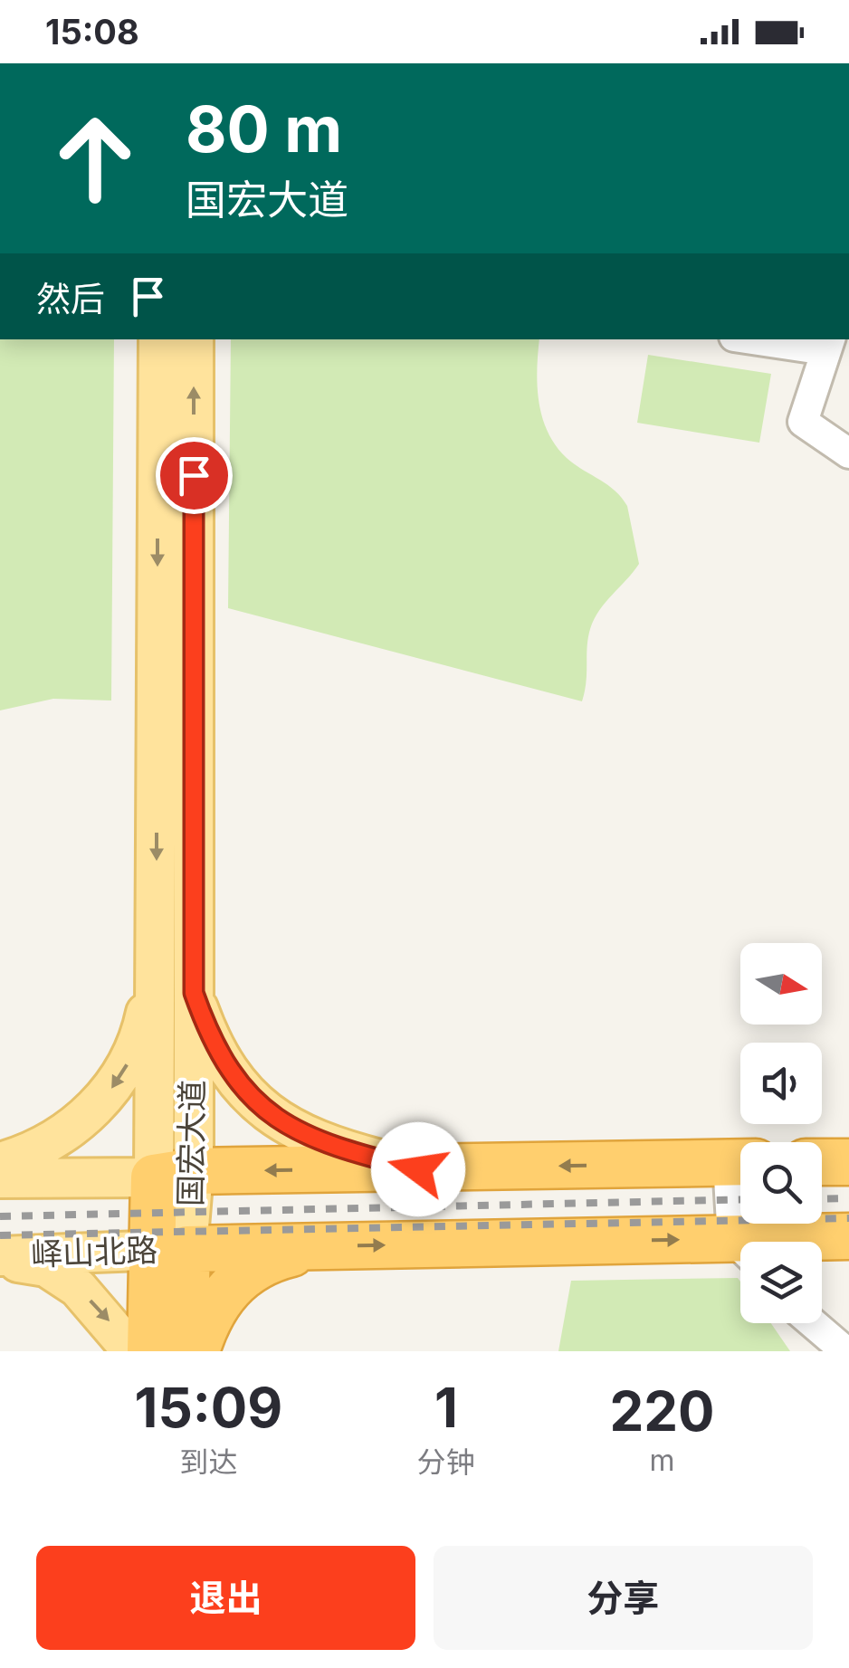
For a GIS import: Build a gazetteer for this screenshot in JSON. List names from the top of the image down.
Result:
{
  "streets": {
    "highway": ["国宏大道"],
    "main road": ["峄山北路"]
  },
  "crossings": [
    ["国宏大道", "峄山北路"]
  ],
  "north": "right",
  "page": {
    "status": "15:08",
    "turn": ["80 m", "国宏大道"],
    "then": "然后",
    "eta": [
      "15:09",
      "到达",
      "1",
      "分钟",
      "220",
      "m"
    ],
    "buttons": ["退出", "分享"]
  }
}
